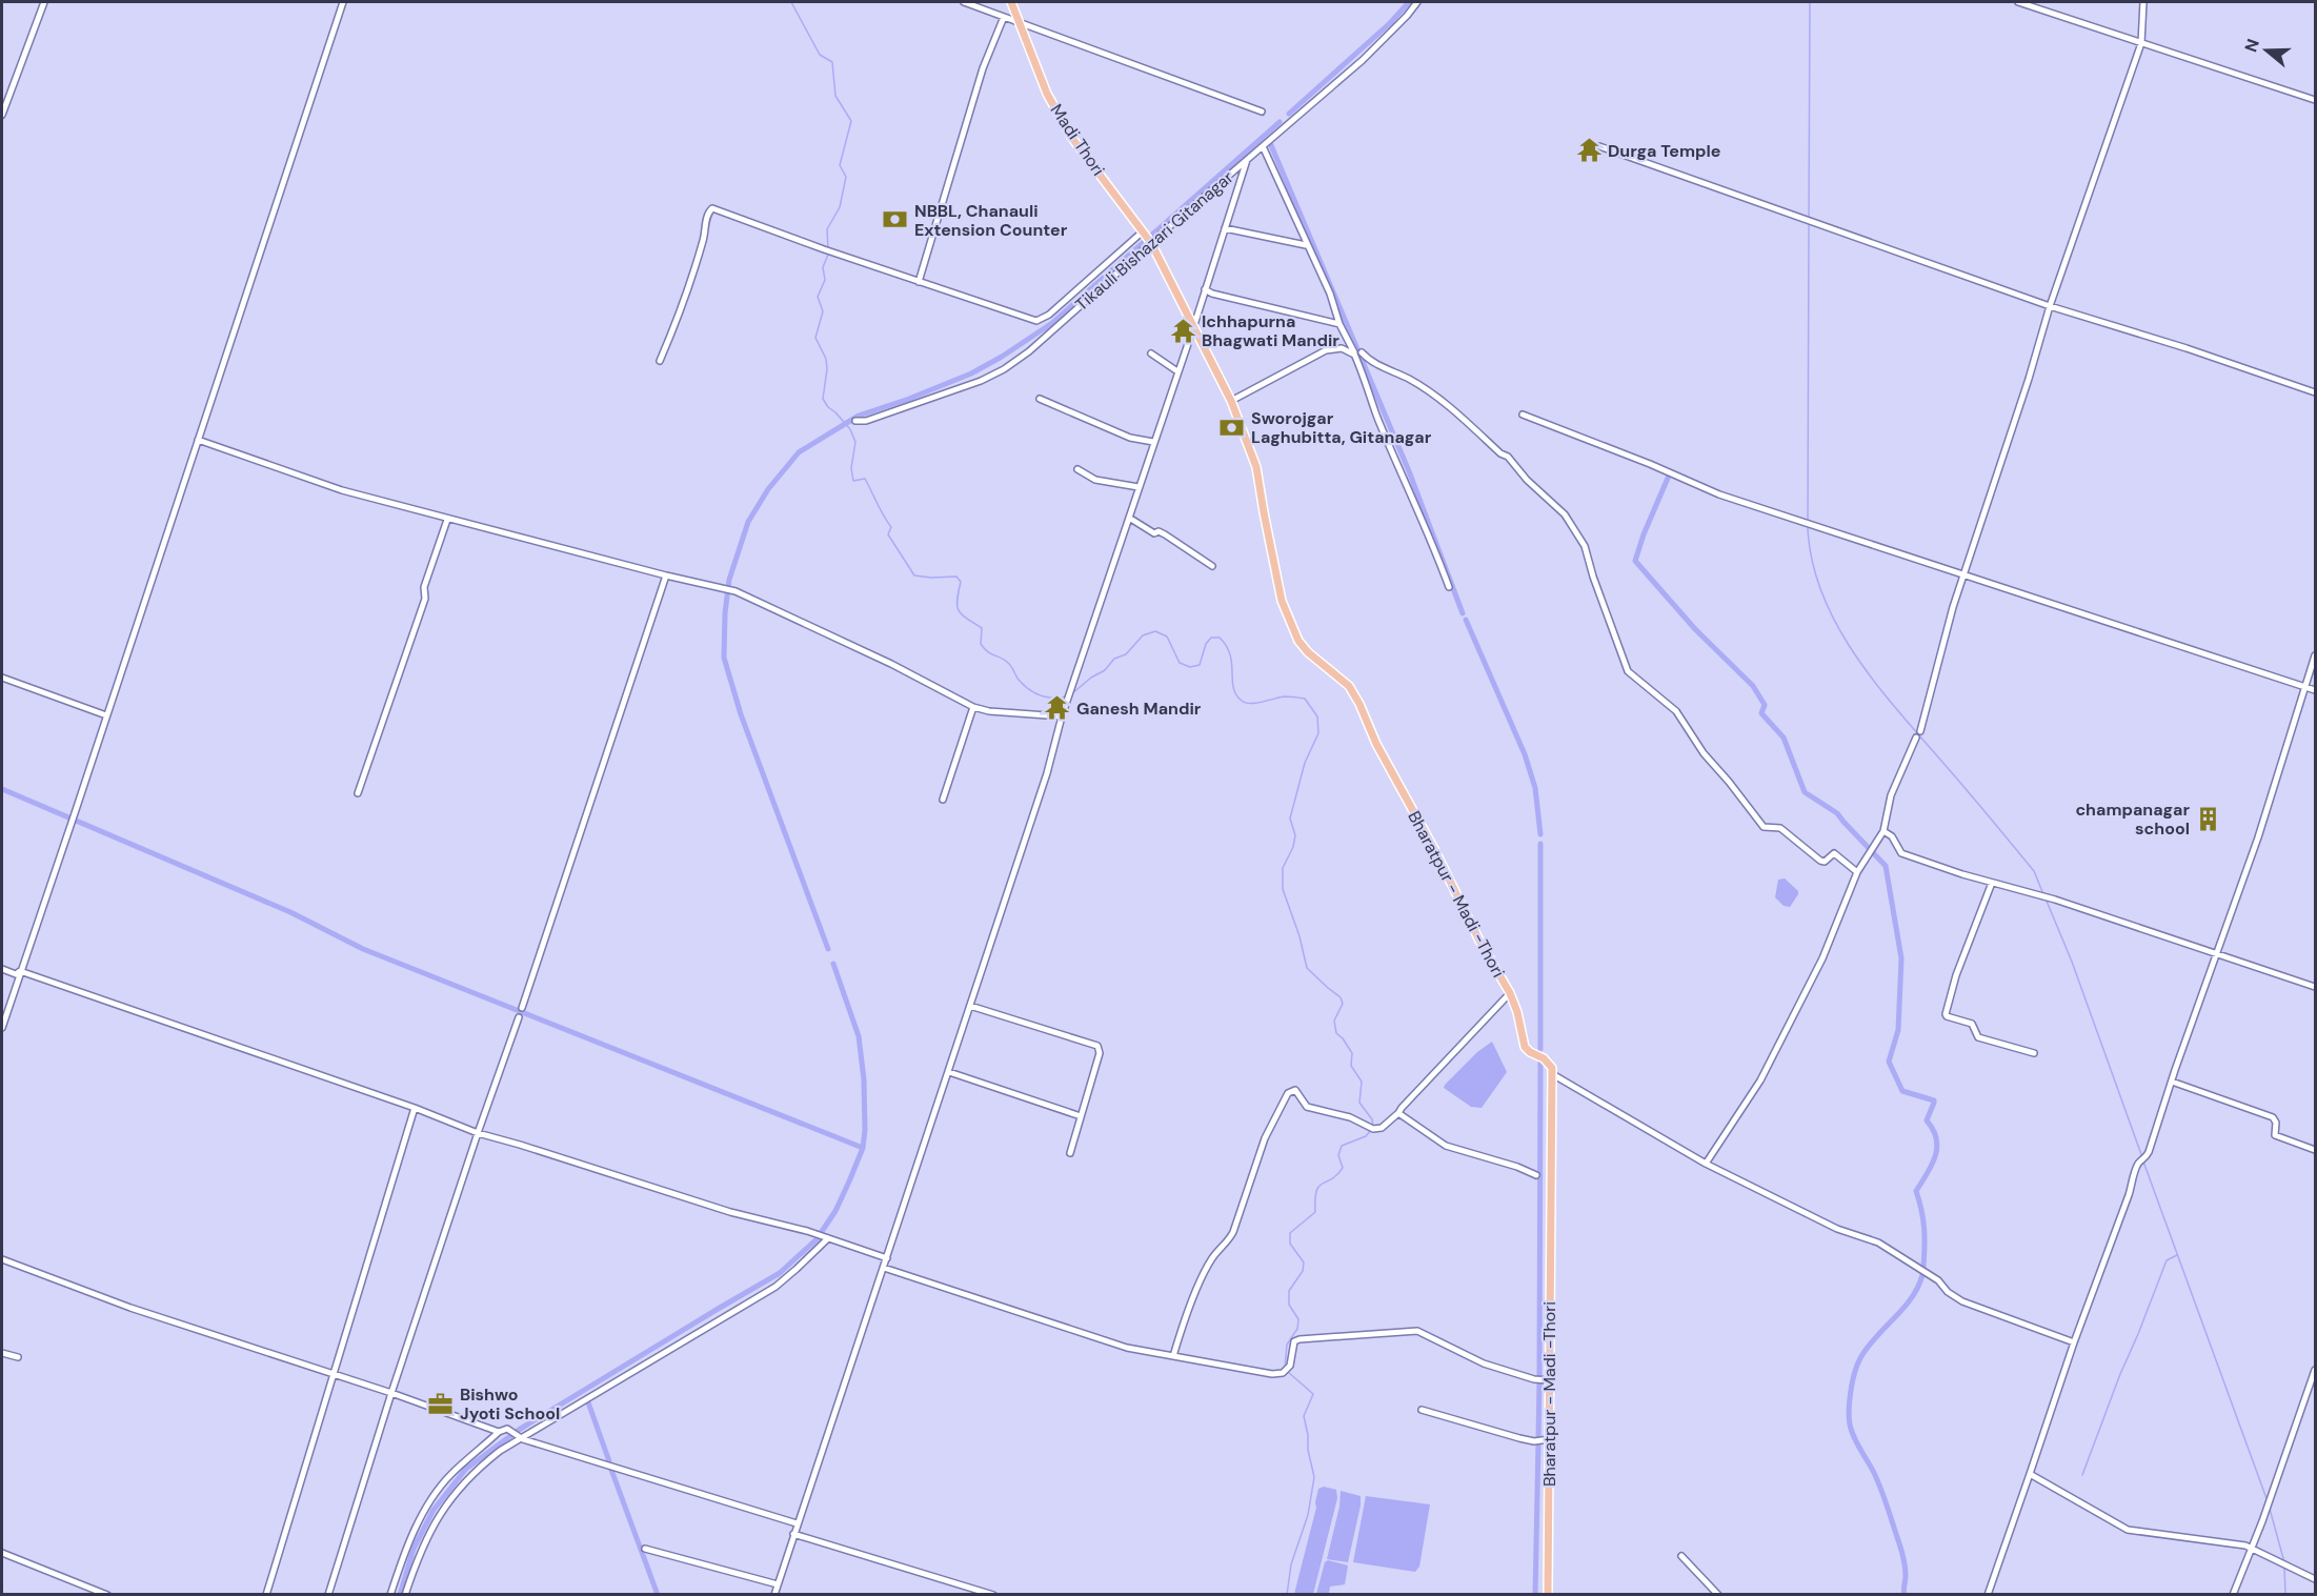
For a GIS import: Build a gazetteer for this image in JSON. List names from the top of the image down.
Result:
{
  "streets": {
    "main road": ["Madi Thori", "Bharatpur - Madi -Thori"],
    "street": ["Tikauli Bishazari Gitanagar"]
  },
  "crossings": [
    ["Madi Thori", "Tikauli Bishazari Gitanagar"],
    ["Madi Thori", "Bharatpur - Madi -Thori"],
    ["Tikauli Bishazari Gitanagar", "Bharatpur - Madi -Thori"]
  ],
  "places": {
    "temple": ["Durga Temple", "Ichhapurna Bhagwati Mandir", "Ganesh Mandir"],
    "bank": ["NBBL, Chanauli Extension Counter", "Sworojgar Laghubitta, Gitanagar"],
    "building": ["champanagar school"],
    "office": ["Bishwo Jyoti School"]
  },
  "north": "left"
}
